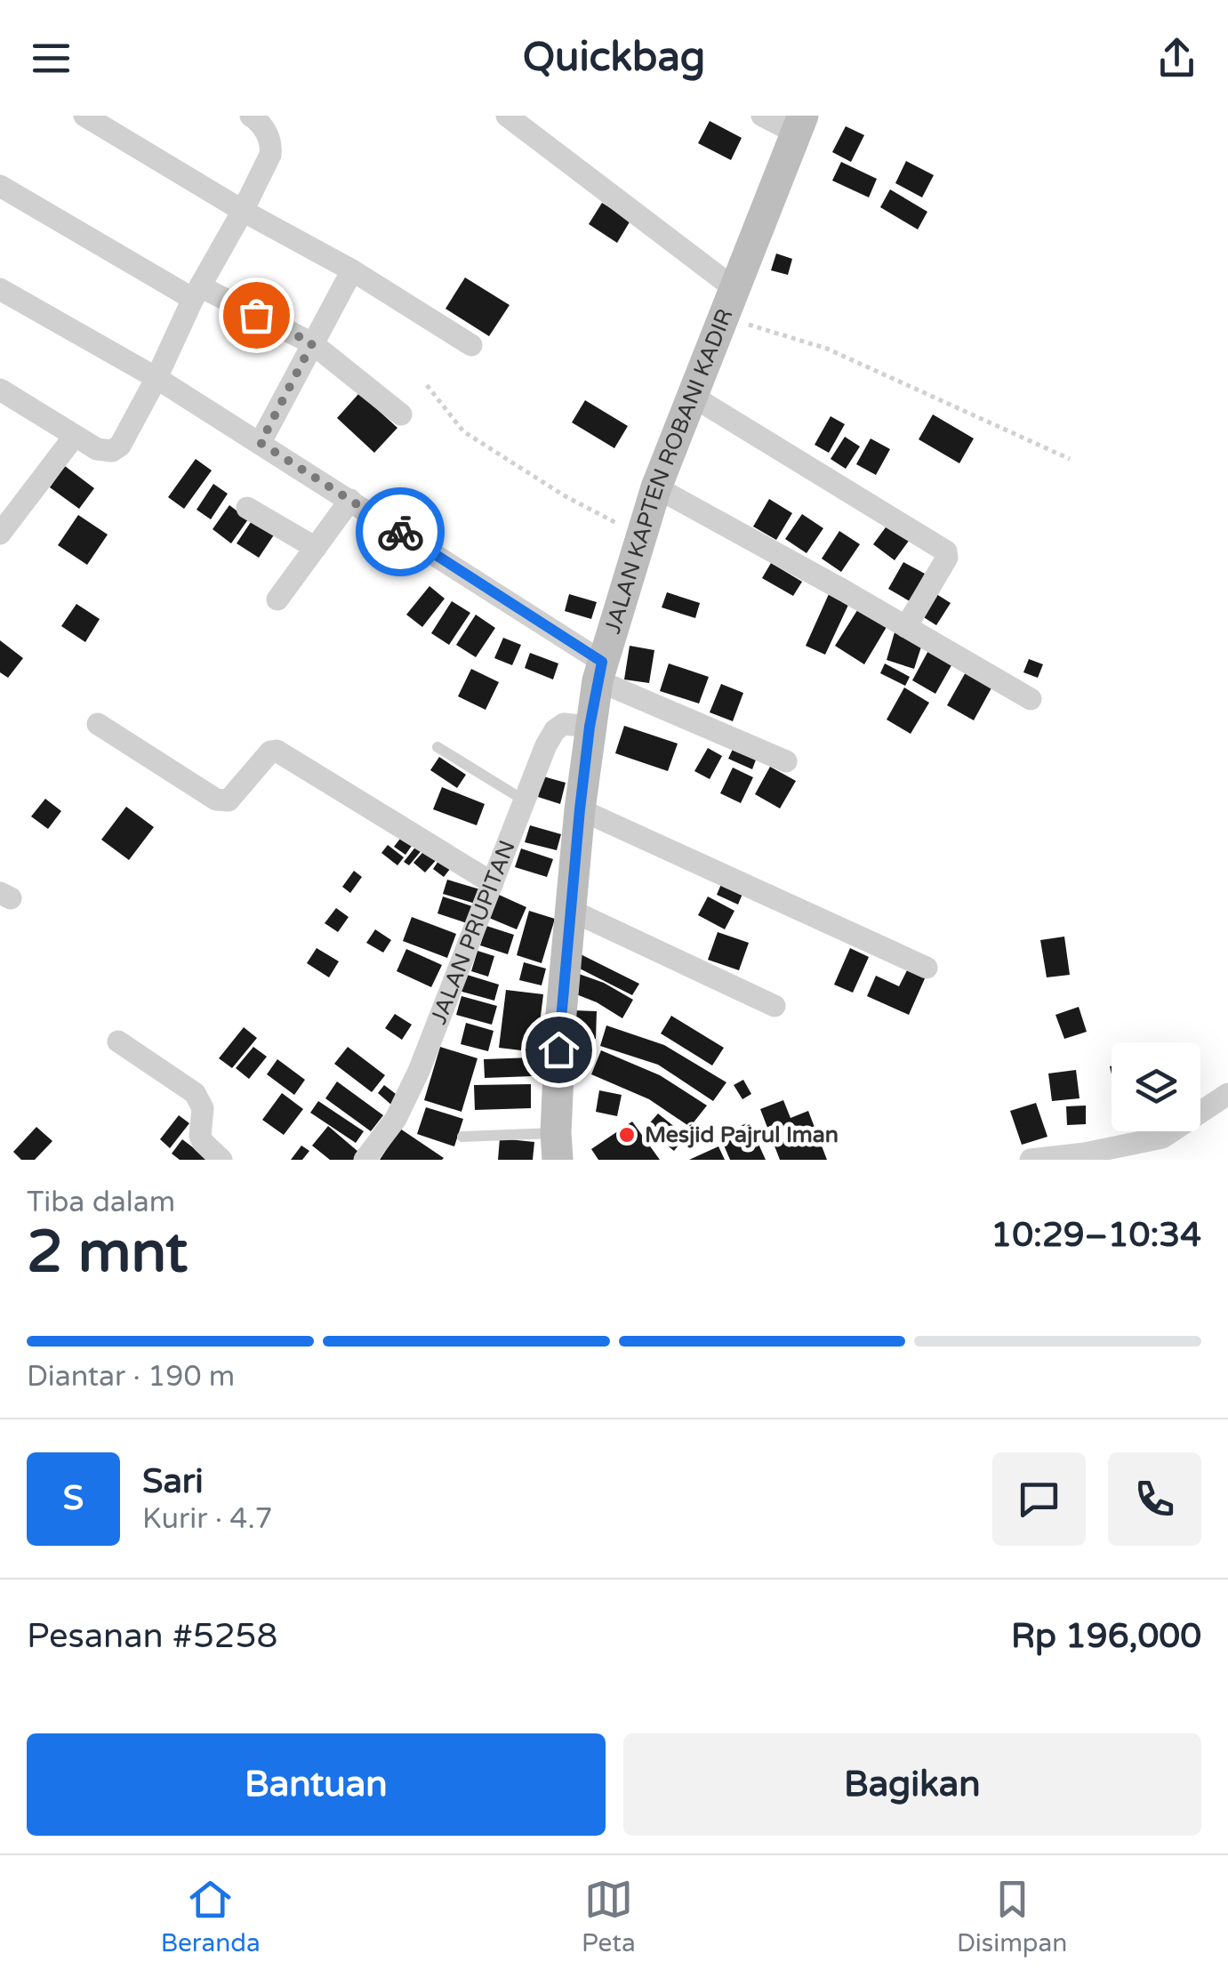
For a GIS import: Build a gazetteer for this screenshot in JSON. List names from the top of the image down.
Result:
{
  "streets": {
    "main road": ["JALAN KAPTEN ROBANI KADIR"],
    "street": ["JALAN PRUPITAN"]
  },
  "crossings": [
    ["JALAN KAPTEN ROBANI KADIR", "JALAN PRUPITAN"]
  ],
  "places": ["Mesjid Pajrul Iman"],
  "page": {
    "header": "Quickbag",
    "heading": ["2 mnt", "Tiba dalam", "10:29–10:34"],
    "panel": [
      "Sari",
      "Kurir · 4.7",
      "Pesanan #5258",
      "Rp 196,000"
    ],
    "bar": "Diantar · 190 m",
    "round": "S",
    "buttons": ["Bantuan", "Bagikan"],
    "tabs": ["Beranda", "Peta", "Disimpan"]
  }
}
